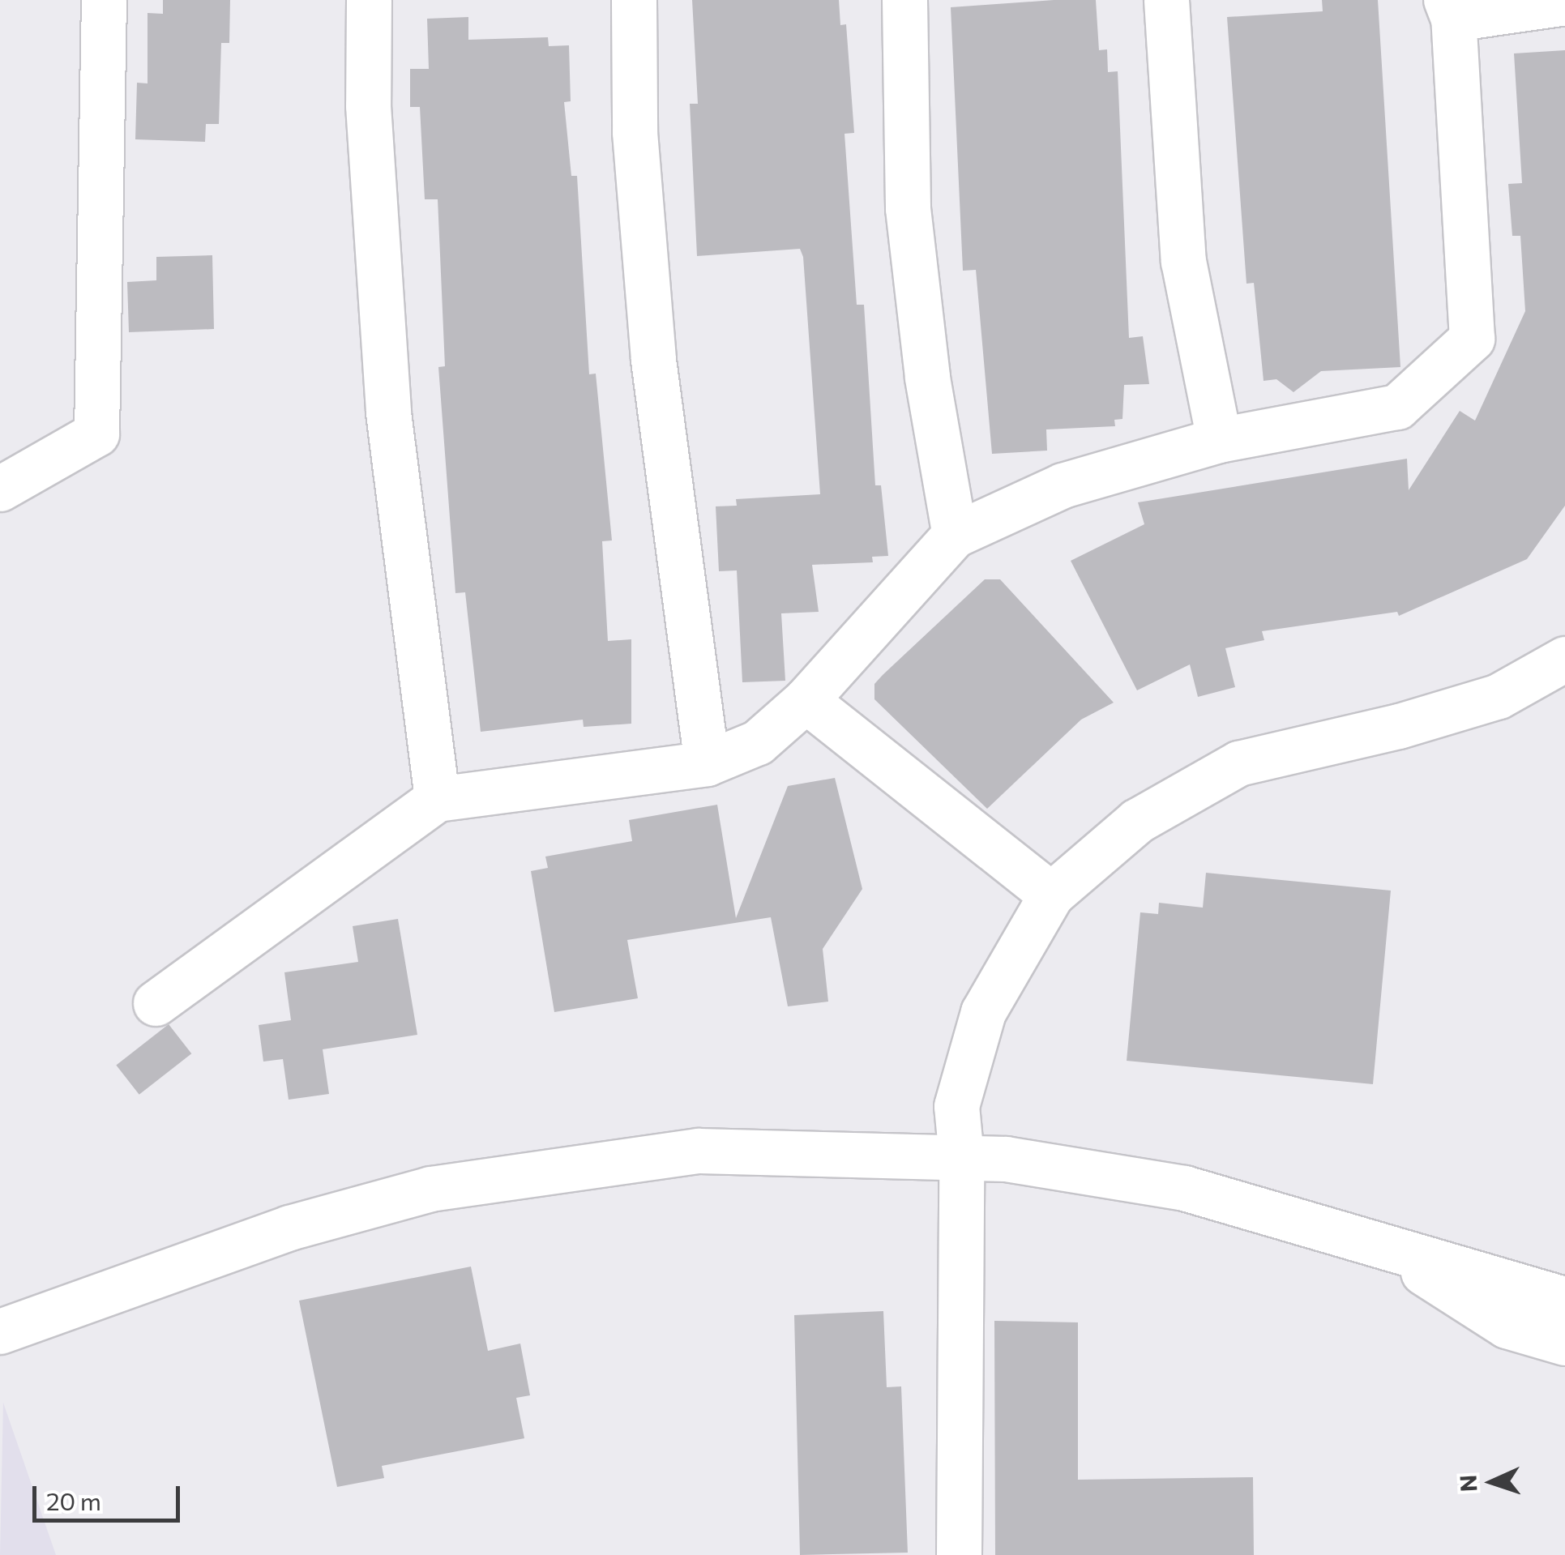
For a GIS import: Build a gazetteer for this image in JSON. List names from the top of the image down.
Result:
{
  "scale_bar": "20 m",
  "north": "left"
}
